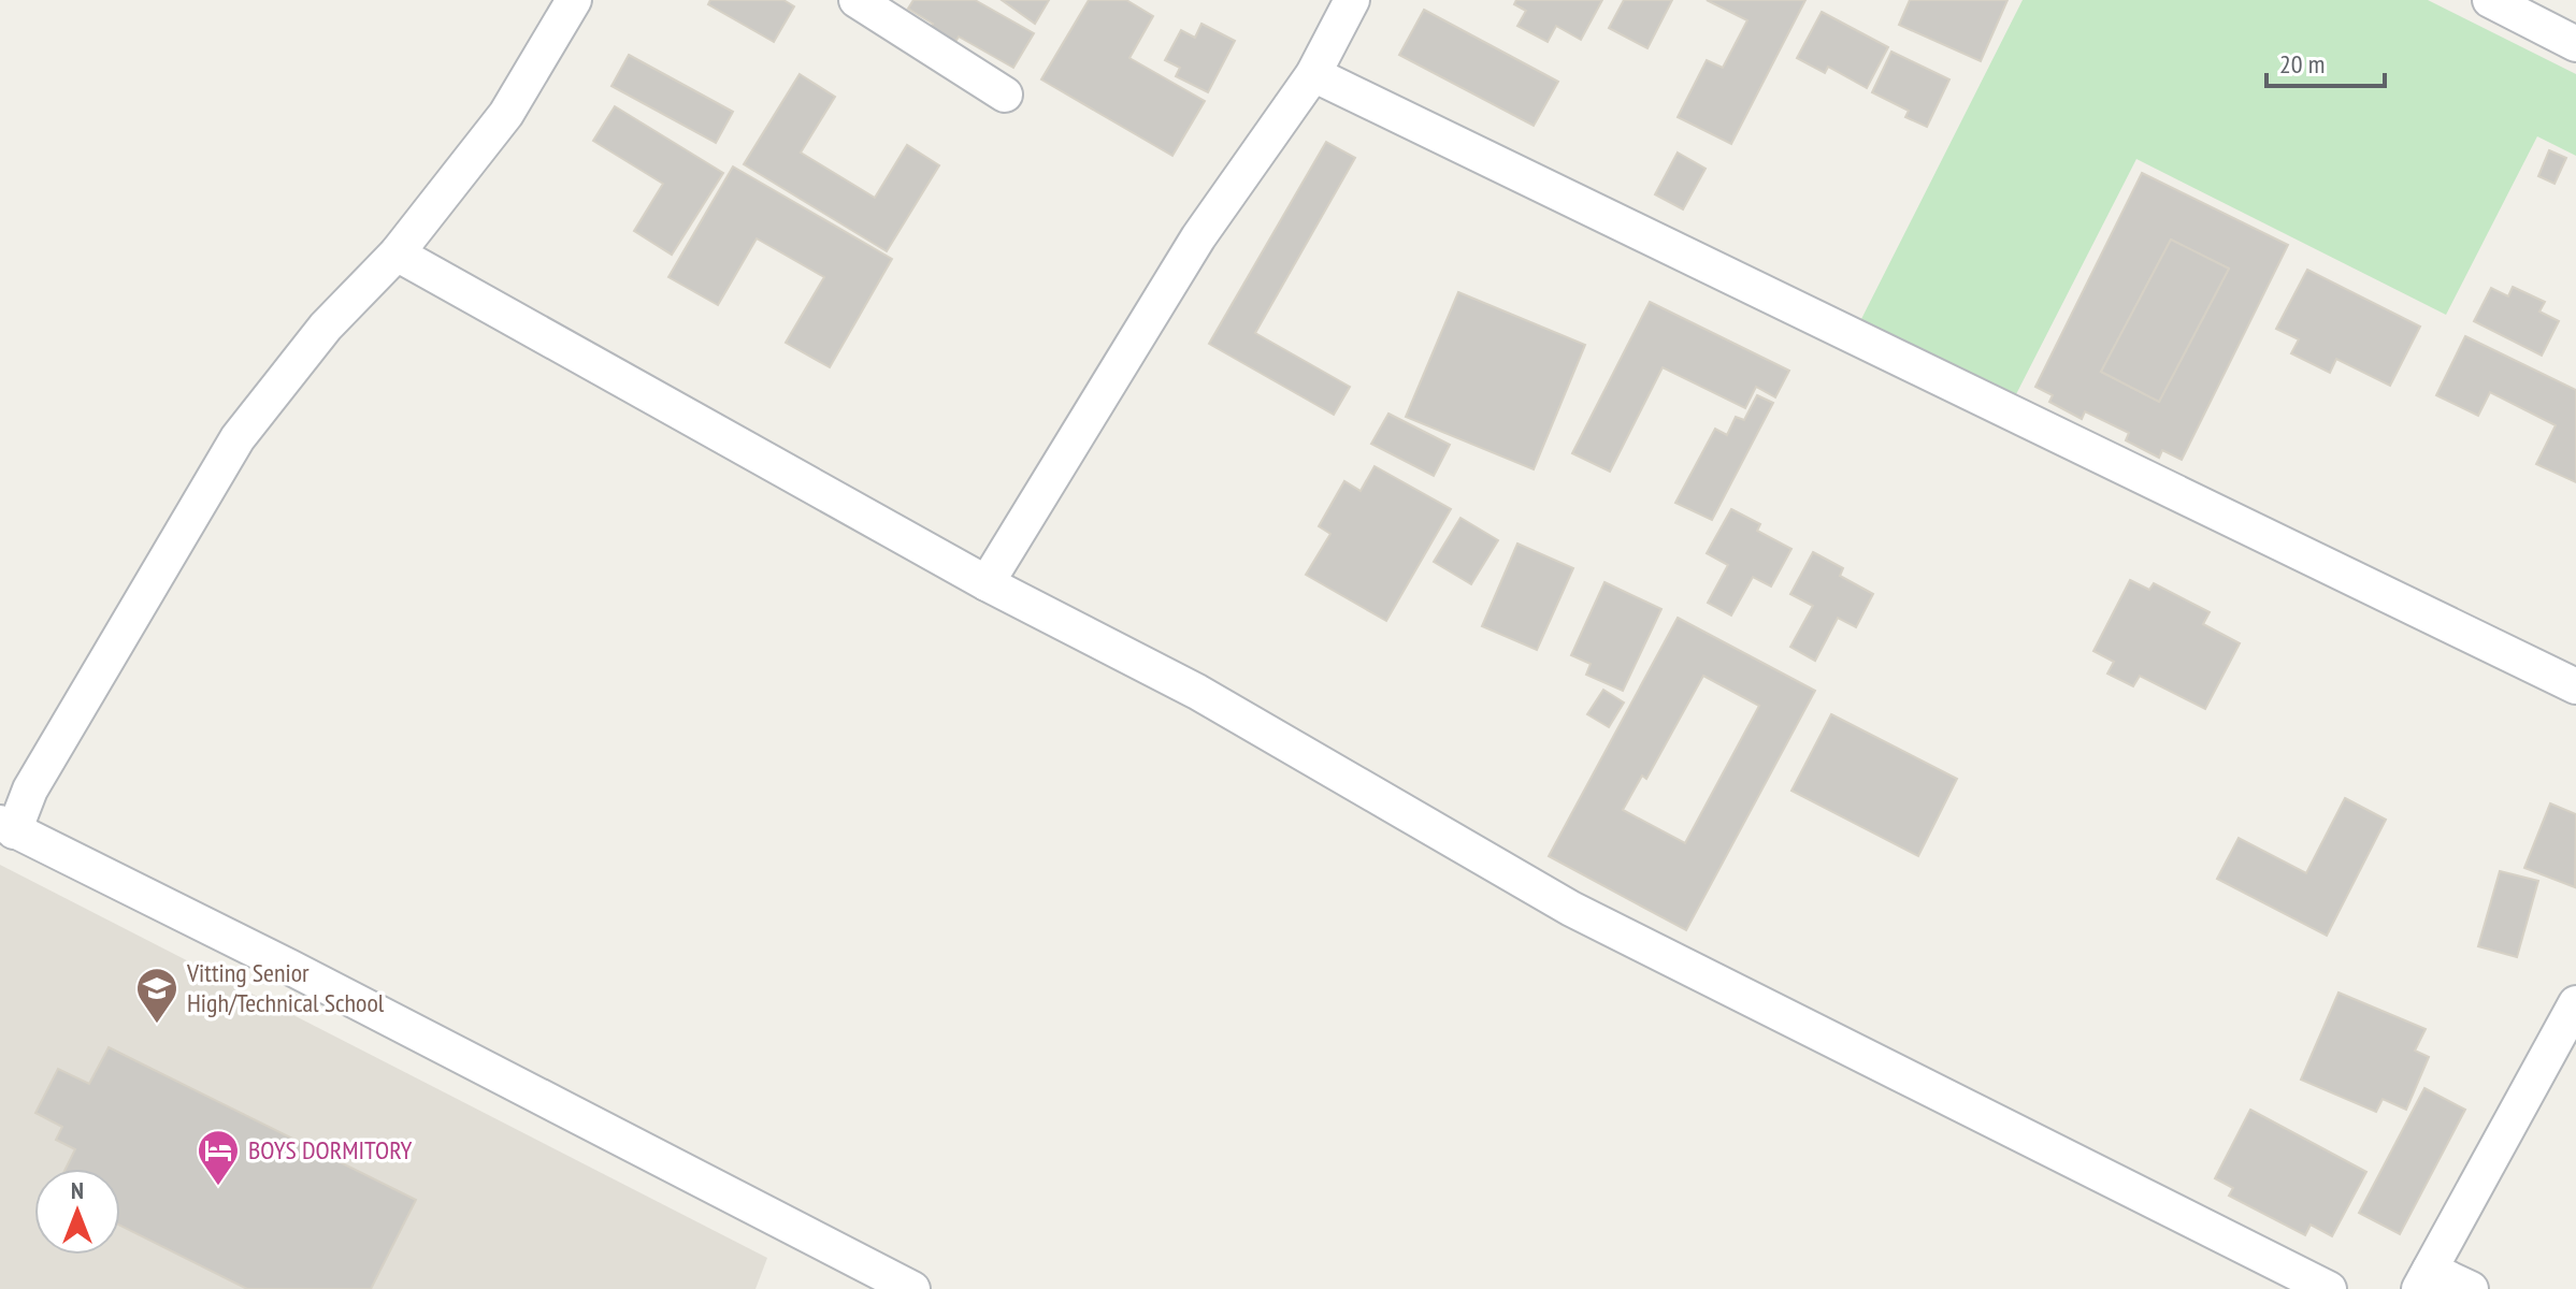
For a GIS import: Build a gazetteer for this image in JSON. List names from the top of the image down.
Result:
{
  "places": {
    "school or university": ["Vitting Senior High/Technical School"],
    "hotel": ["BOYS DORMITORY"]
  },
  "scale_bar": "20 m",
  "north": "top"
}
